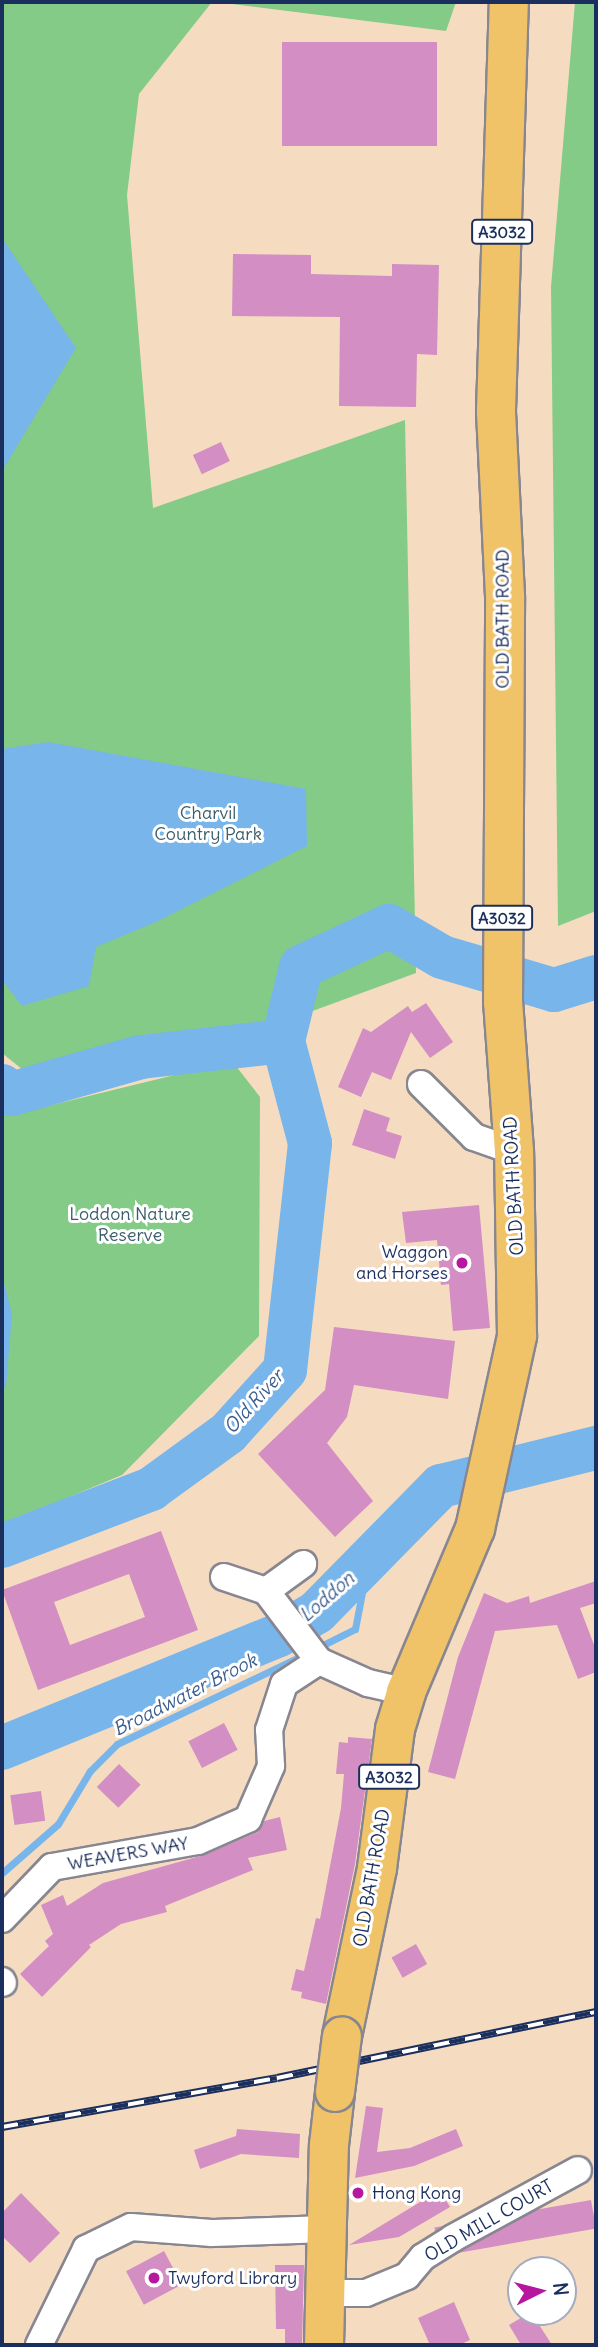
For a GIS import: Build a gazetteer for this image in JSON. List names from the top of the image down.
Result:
{
  "streets": {
    "main road": ["A3032", "OLD BATH ROAD"],
    "street": ["WEAVERS WAY", "OLD MILL COURT"]
  },
  "crossings": [
    ["OLD BATH ROAD", "OLD MILL COURT"]
  ],
  "water": ["Old River", "Loddon", "Broadwater Brook"],
  "parks": ["Charvil Country Park", "Loddon Nature Reserve"],
  "places": ["Waggon and Horses", "Hong Kong", "Twyford Library"],
  "north": "right"
}
